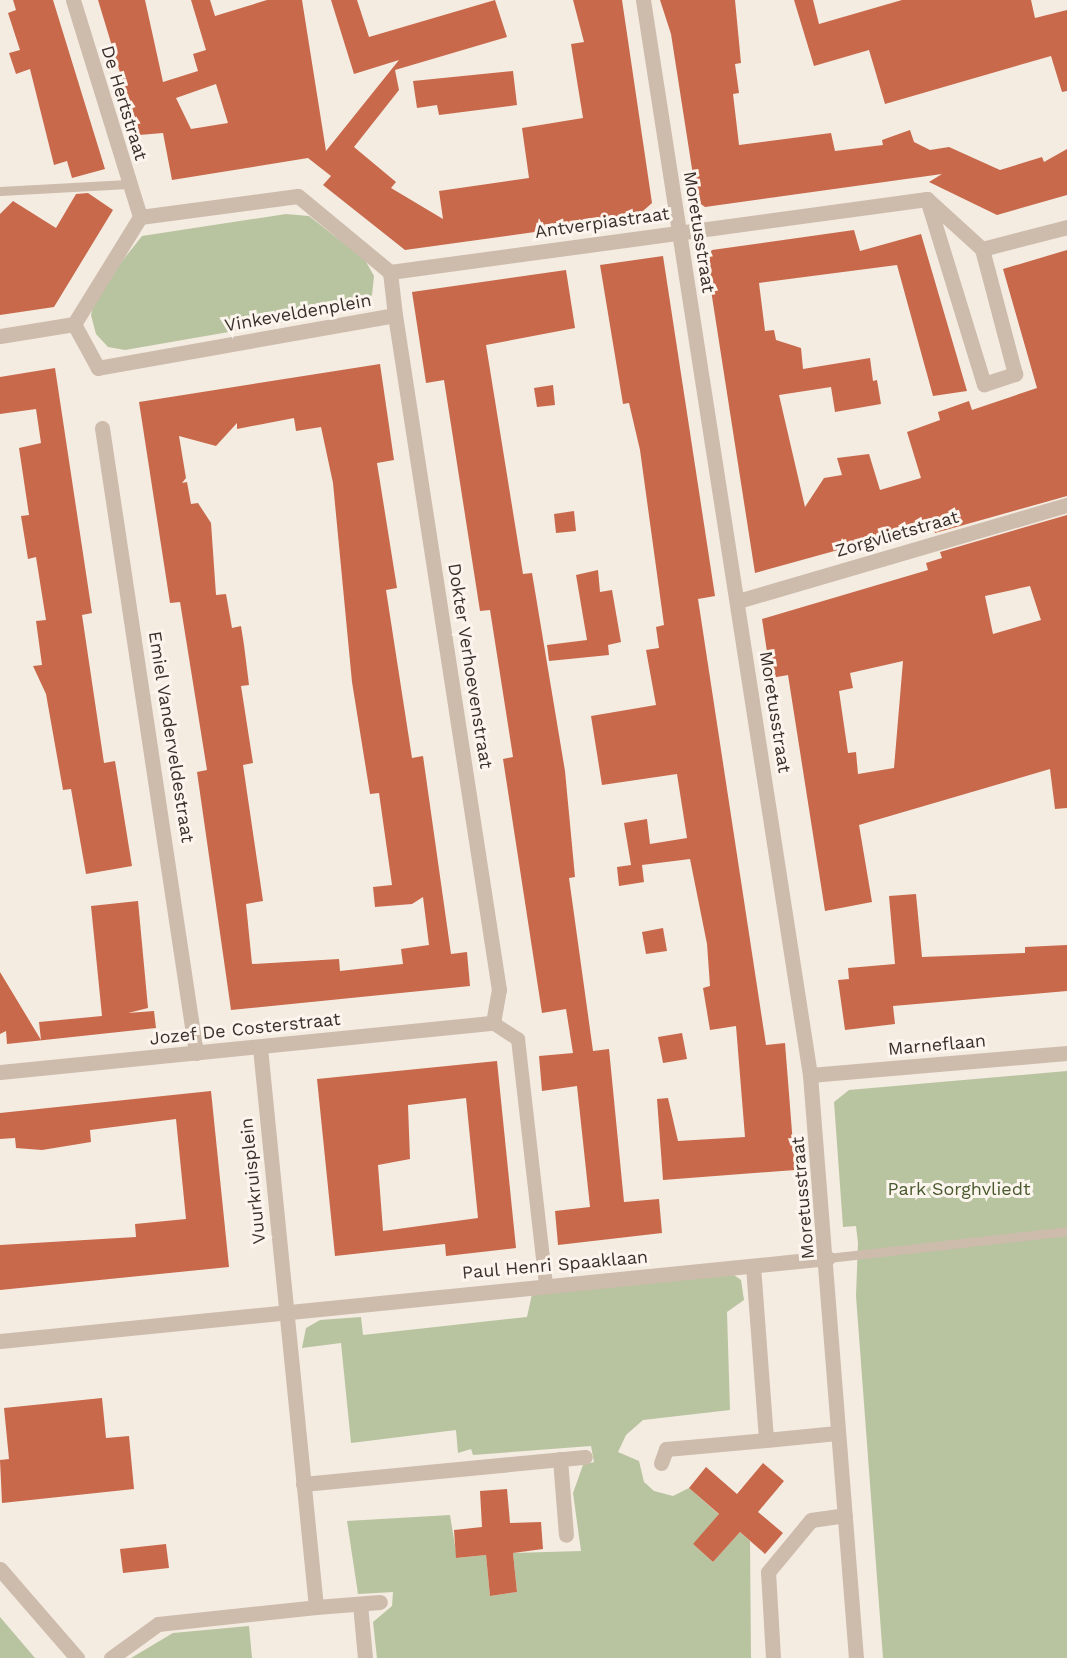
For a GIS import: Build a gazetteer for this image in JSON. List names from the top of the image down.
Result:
{
  "streets": {
    "street": [
      "De Hertstraat",
      "Antverpiastraat",
      "Moretusstraat",
      "Vinkeveldenplein",
      "Zorgvlietstraat",
      "Dokter Verhoevenstraat",
      "Emiel Vanderveldestraat",
      "Jozef De Costerstraat",
      "Marneflaan",
      "Vuurkruisplein",
      "Paul Henri Spaaklaan"
    ]
  },
  "crossings": [
    ["De Hertstraat", "Vinkeveldenplein"],
    ["Antverpiastraat", "Moretusstraat"],
    ["Antverpiastraat", "Vinkeveldenplein"],
    ["Moretusstraat", "Zorgvlietstraat"],
    ["Moretusstraat", "Marneflaan"],
    ["Moretusstraat", "Paul Henri Spaaklaan"],
    ["Vinkeveldenplein", "Dokter Verhoevenstraat"],
    ["Dokter Verhoevenstraat", "Jozef De Costerstraat"],
    ["Emiel Vanderveldestraat", "Jozef De Costerstraat"],
    ["Jozef De Costerstraat", "Vuurkruisplein"],
    ["Vuurkruisplein", "Paul Henri Spaaklaan"]
  ],
  "parks": ["Park Sorghvliedt"]
}
